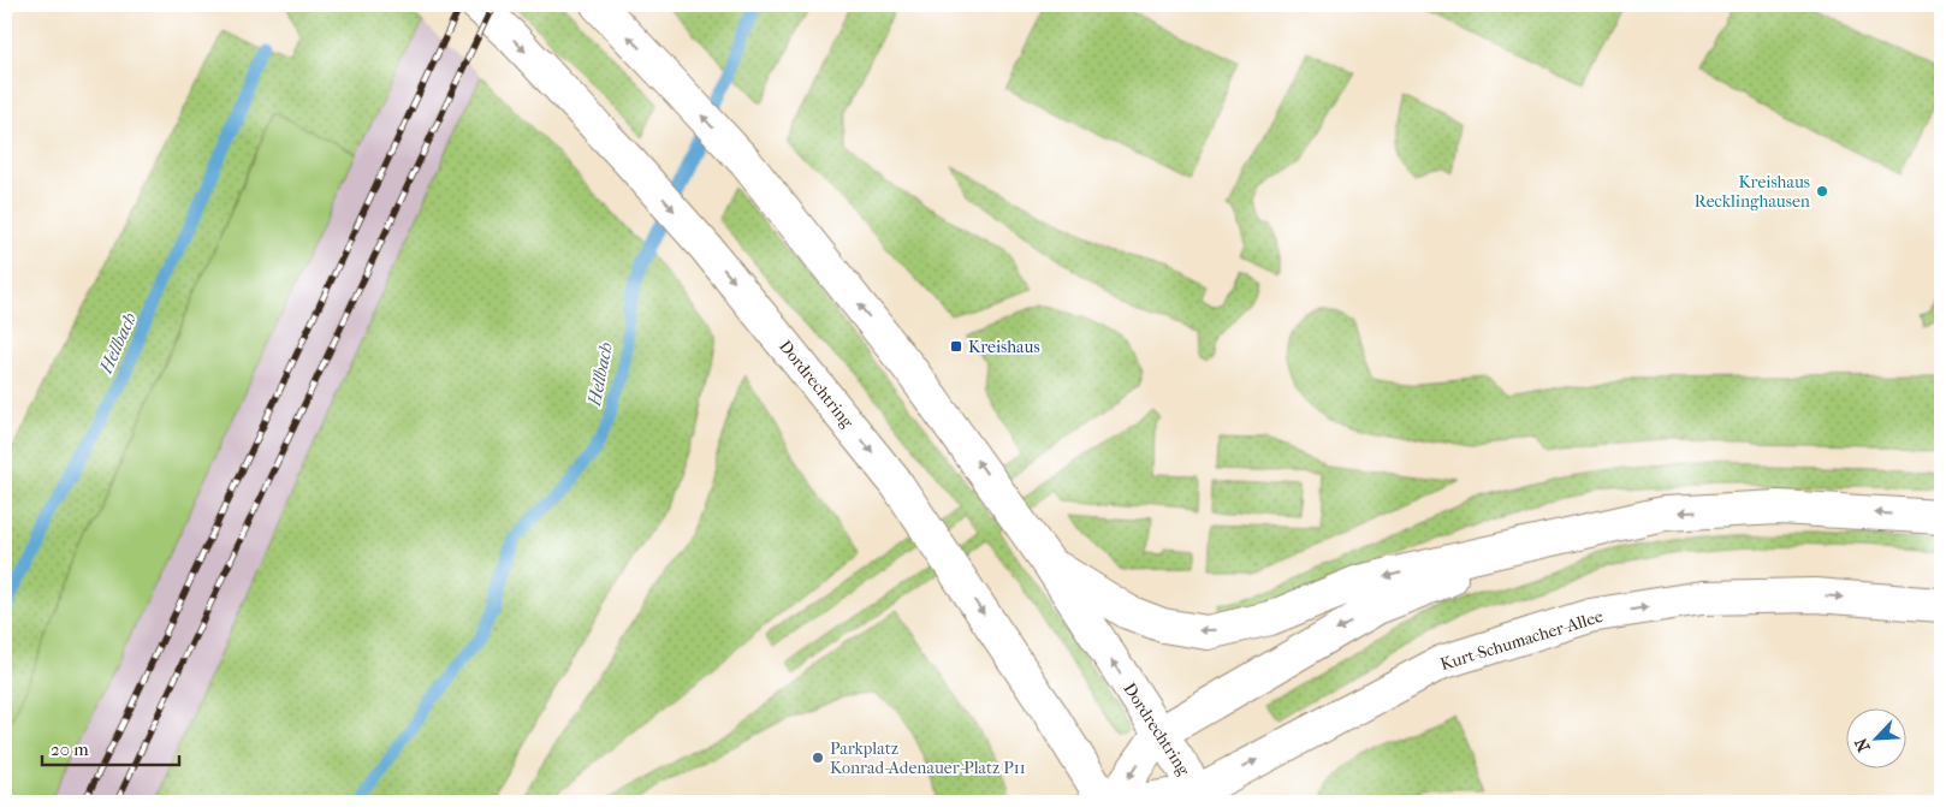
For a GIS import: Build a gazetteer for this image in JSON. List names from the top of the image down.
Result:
{
  "streets": {
    "main road": ["Dordrechtring", "Kurt-Schumacher-Allee"]
  },
  "crossings": [
    ["Dordrechtring", "Kurt-Schumacher-Allee"]
  ],
  "water": ["Hellbach"],
  "places": {
    "other": ["Kreishaus Recklinghausen", "Parkplatz Konrad-Adenauer-Platz P11"],
    "transit": ["Kreishaus"]
  },
  "scale_bar": "20 m",
  "north": "bottom left"
}
